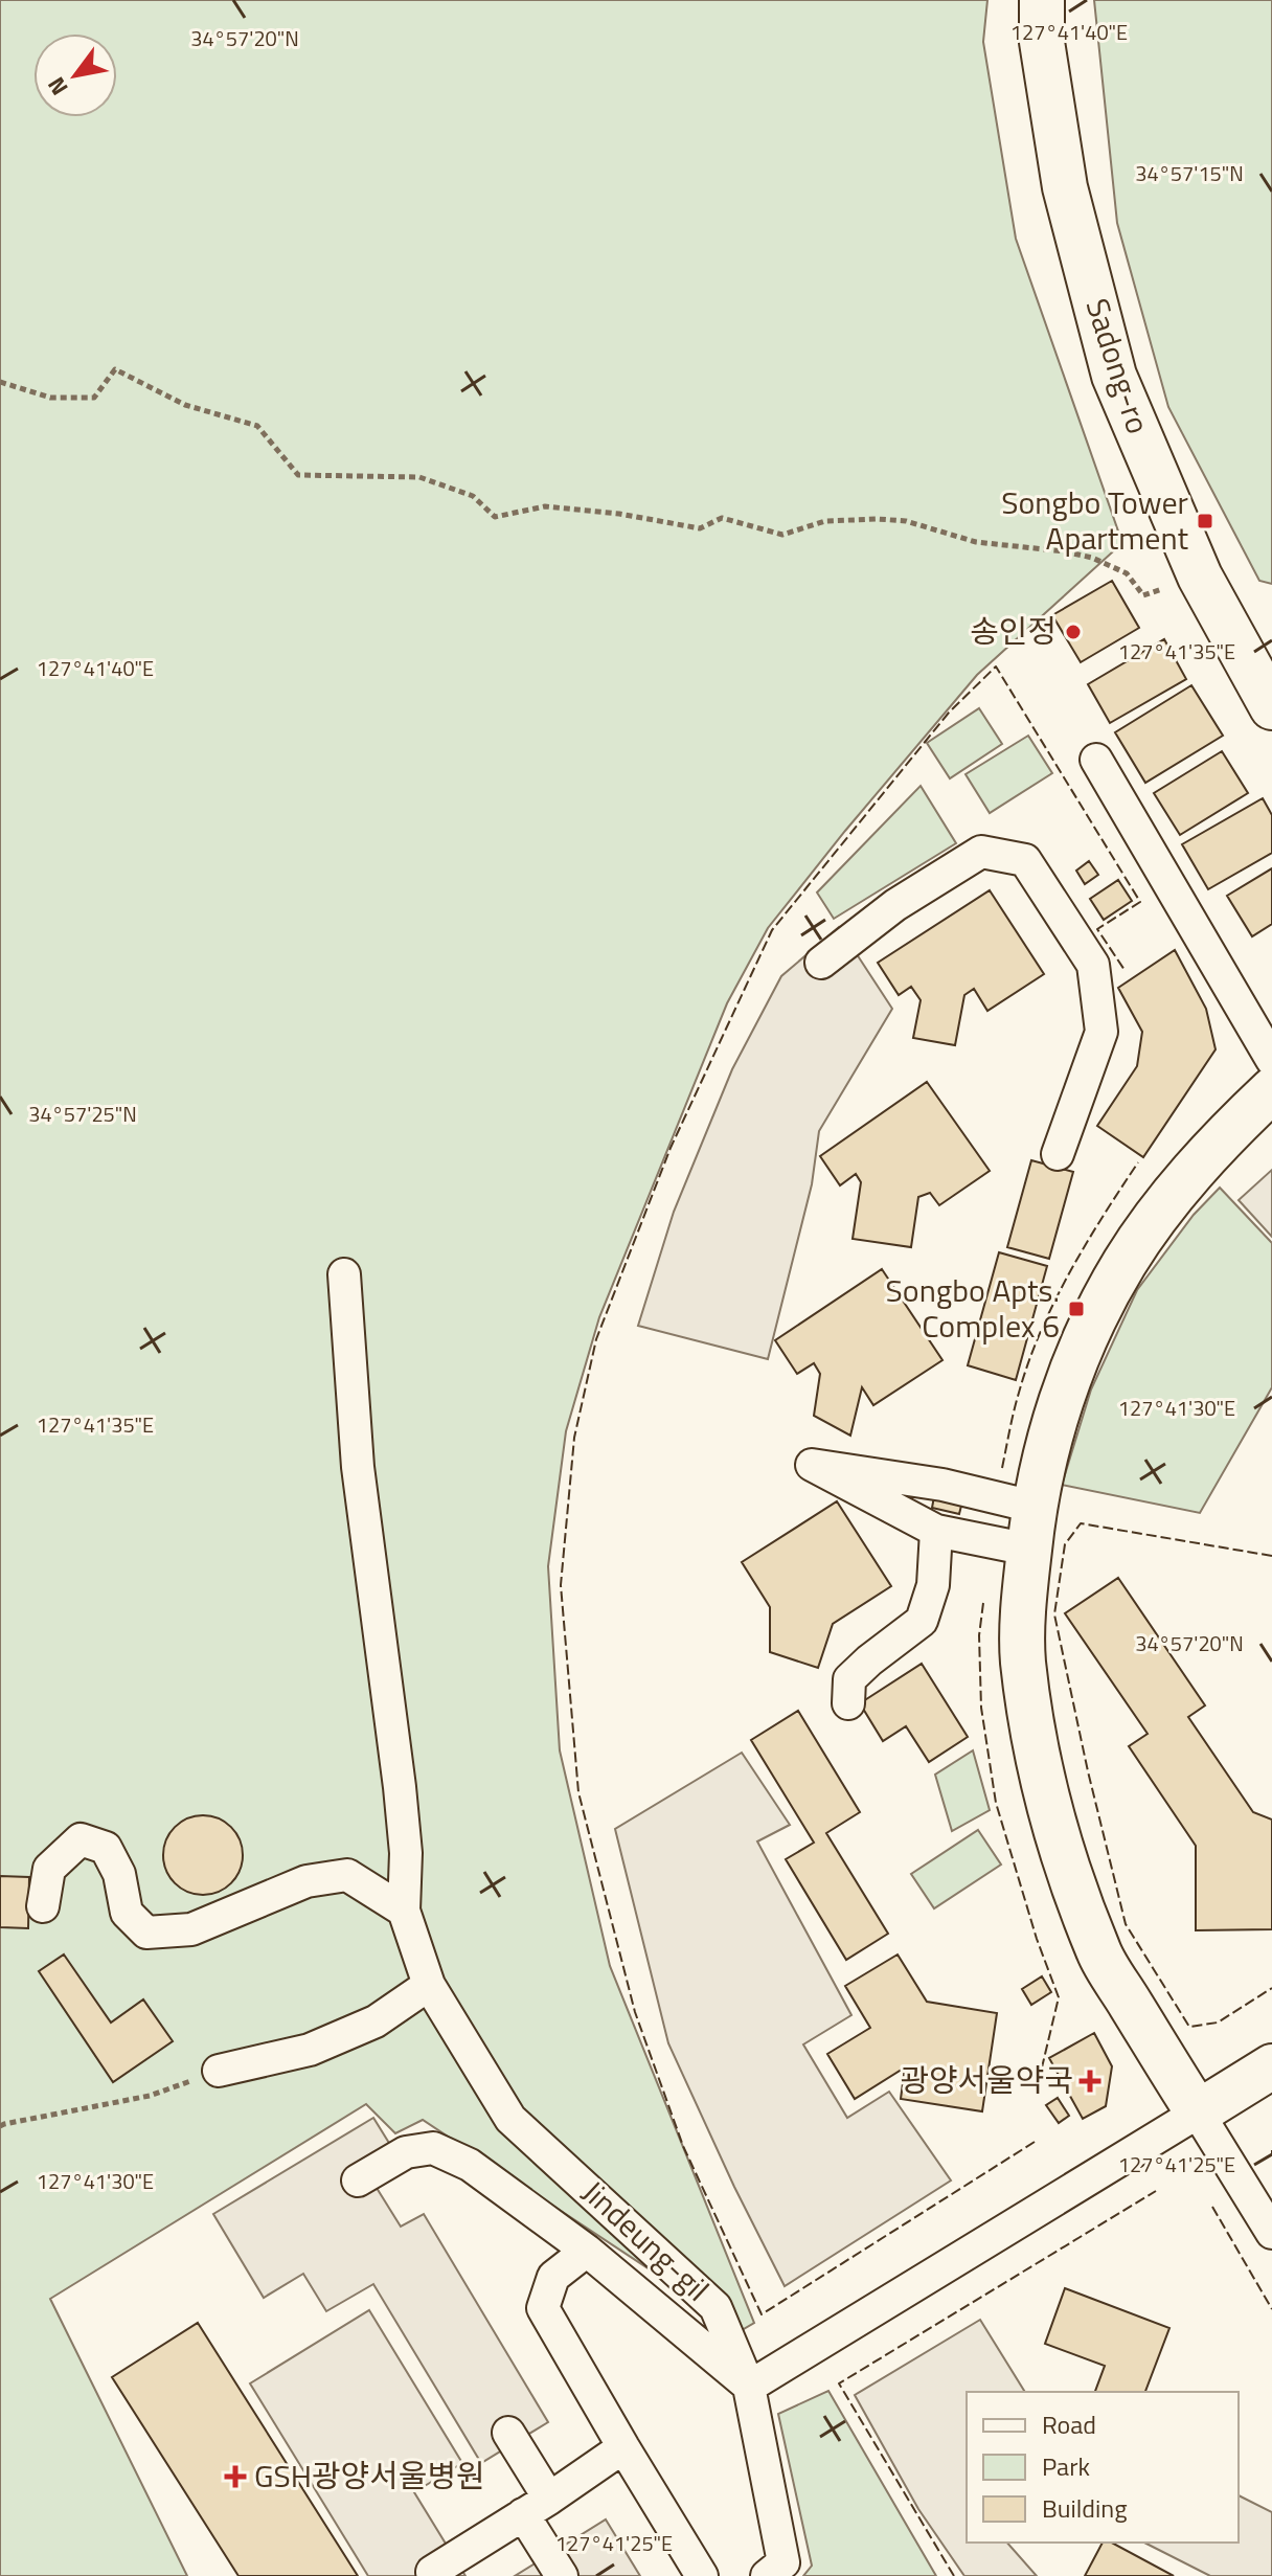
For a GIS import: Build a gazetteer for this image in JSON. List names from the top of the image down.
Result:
{
  "streets": {
    "street": ["Sadong-ro", "Jindeung-gil"]
  },
  "places": {
    "transit": ["Songbo Tower Apartment", "Songbo Apts. Complex 6"],
    "other": ["송인정"],
    "health": ["광양서울약국", "GSH광양서울병원"]
  },
  "legend": ["Road", "Park", "Building"],
  "north": "bottom left",
  "coordinates": [
    "127°41'40\"E",
    "34°57'20\"N",
    "34°57'15\"N",
    "127°41'35\"E",
    "34°57'25\"N",
    "127°41'30\"E",
    "127°41'25\"E"
  ]
}
